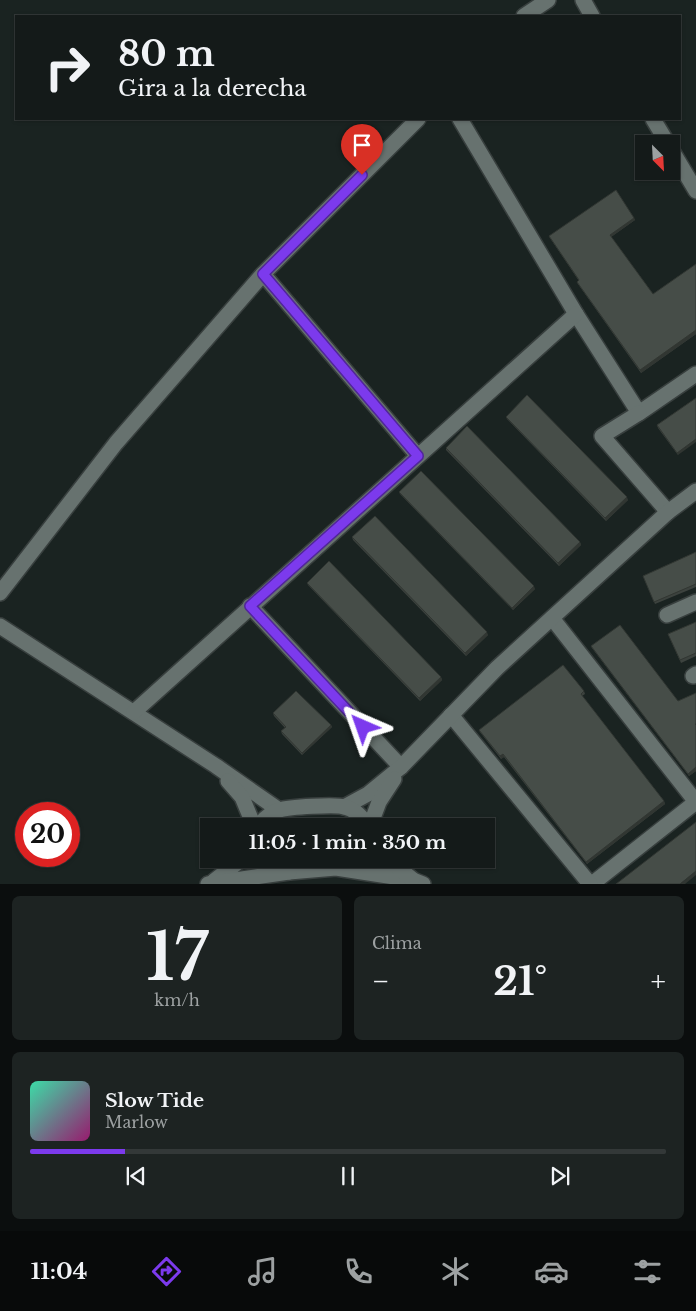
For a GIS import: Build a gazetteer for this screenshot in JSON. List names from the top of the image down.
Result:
{
  "north": "bottom right",
  "page": {
    "turn": ["80 m", "Gira a la derecha"],
    "limit": "20",
    "trip": "11:05 · 1 min · 350 m",
    "tile": [
      ["17", "km/h"],
      "Clima"
    ],
    "heat": ["−", "21°", "+"],
    "song": ["Slow Tide", "Marlow"],
    "tabs": "11:04"
  }
}
